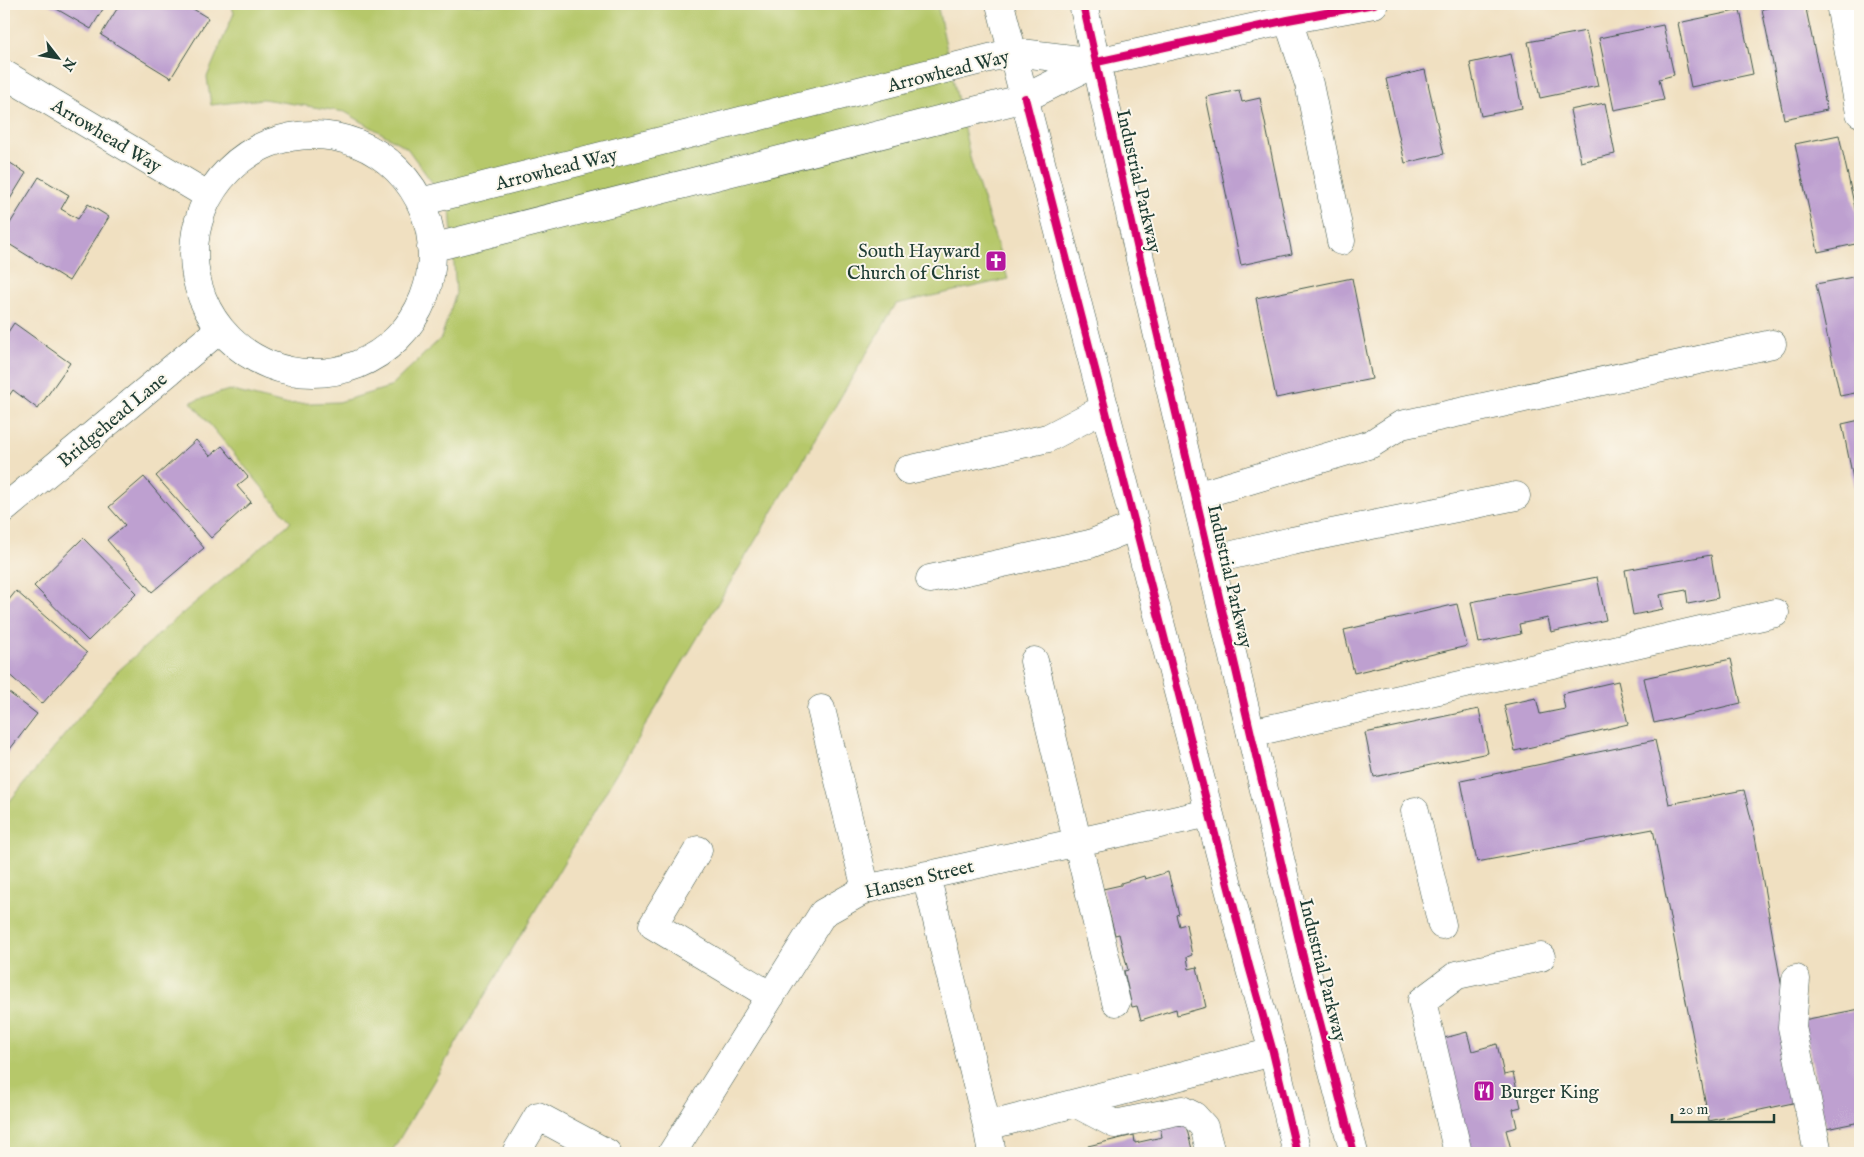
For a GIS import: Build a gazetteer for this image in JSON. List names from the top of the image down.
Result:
{
  "streets": {
    "street": [
      "Arrowhead Way",
      "Industrial Parkway",
      "Bridgehead Lane",
      "Hansen Street"
    ]
  },
  "crossings": [
    ["Arrowhead Way", "Industrial Parkway"]
  ],
  "places": {
    "church": ["South Hayward Church of Christ"],
    "restaurant": ["Burger King"]
  },
  "scale_bar": "20 m",
  "north": "bottom right"
}
